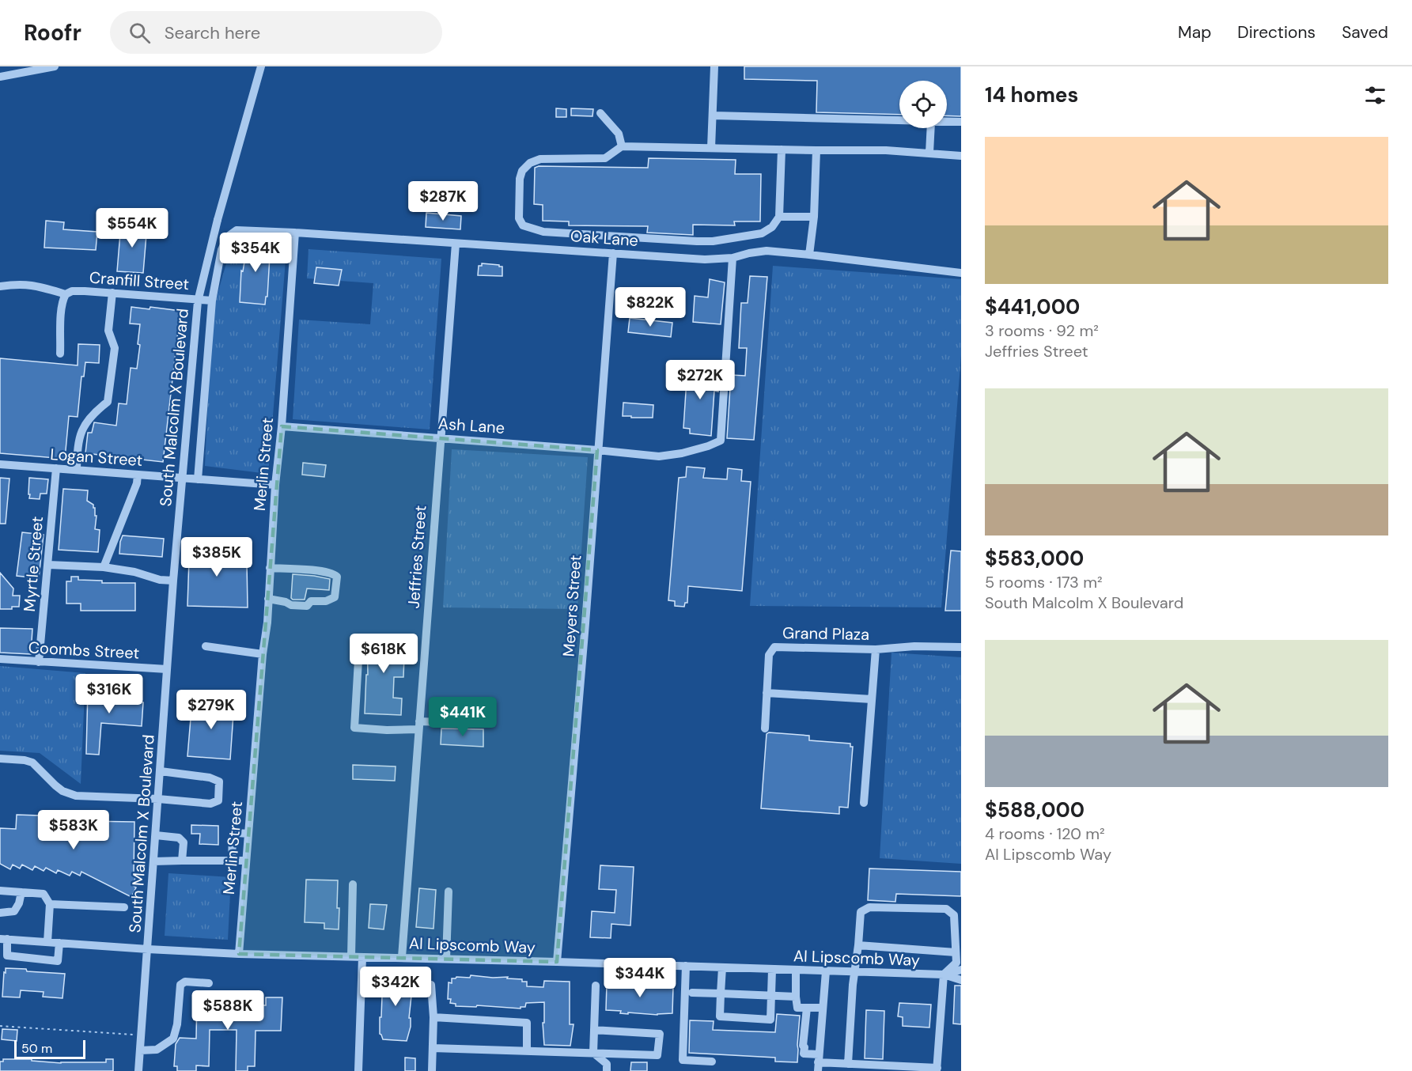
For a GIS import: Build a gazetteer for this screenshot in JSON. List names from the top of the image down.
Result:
{
  "streets": {
    "street": [
      "Oak Lane",
      "Cranfill Street",
      "South Malcolm X Boulevard",
      "Ash Lane",
      "Logan Street",
      "Merlin Street",
      "Jeffries Street",
      "Myrtle Street",
      "Meyers Street",
      "Grand Plaza",
      "Coombs Street",
      "Al Lipscomb Way"
    ]
  },
  "crossings": [
    ["Oak Lane", "Cranfill Street"],
    ["Oak Lane", "Ash Lane"],
    ["Oak Lane", "Merlin Street"],
    ["Oak Lane", "Jeffries Street"],
    ["Oak Lane", "Meyers Street"],
    ["South Malcolm X Boulevard", "Logan Street"],
    ["South Malcolm X Boulevard", "Coombs Street"],
    ["South Malcolm X Boulevard", "Al Lipscomb Way"],
    ["Ash Lane", "Merlin Street"],
    ["Ash Lane", "Jeffries Street"],
    ["Ash Lane", "Meyers Street"],
    ["Logan Street", "Merlin Street"],
    ["Logan Street", "Myrtle Street"],
    ["Merlin Street", "Al Lipscomb Way"],
    ["Jeffries Street", "Al Lipscomb Way"],
    ["Myrtle Street", "Coombs Street"],
    ["Meyers Street", "Al Lipscomb Way"]
  ],
  "scale_bar": "50 m",
  "page": {
    "header": "Roofr",
    "search": "Search here",
    "nav": ["Map", "Directions", "Saved"],
    "heading": "14 homes",
    "list": [
      {
        "name": "$441,000",
        "note": "3 rooms · 92 m² · Jeffries Street"
      },
      {
        "name": "$583,000",
        "note": "5 rooms · 173 m² · South Malcolm X Boulevard"
      },
      {
        "name": "$588,000",
        "note": "4 rooms · 120 m² · Al Lipscomb Way"
      }
    ],
    "price": [
      "$287K",
      "$554K",
      "$354K",
      "$822K",
      "$272K",
      "$385K",
      "$618K",
      "$316K",
      "$279K",
      "$441K",
      "$583K",
      "$344K",
      "$342K",
      "$588K"
    ],
    "scale": "50 m"
  }
}
